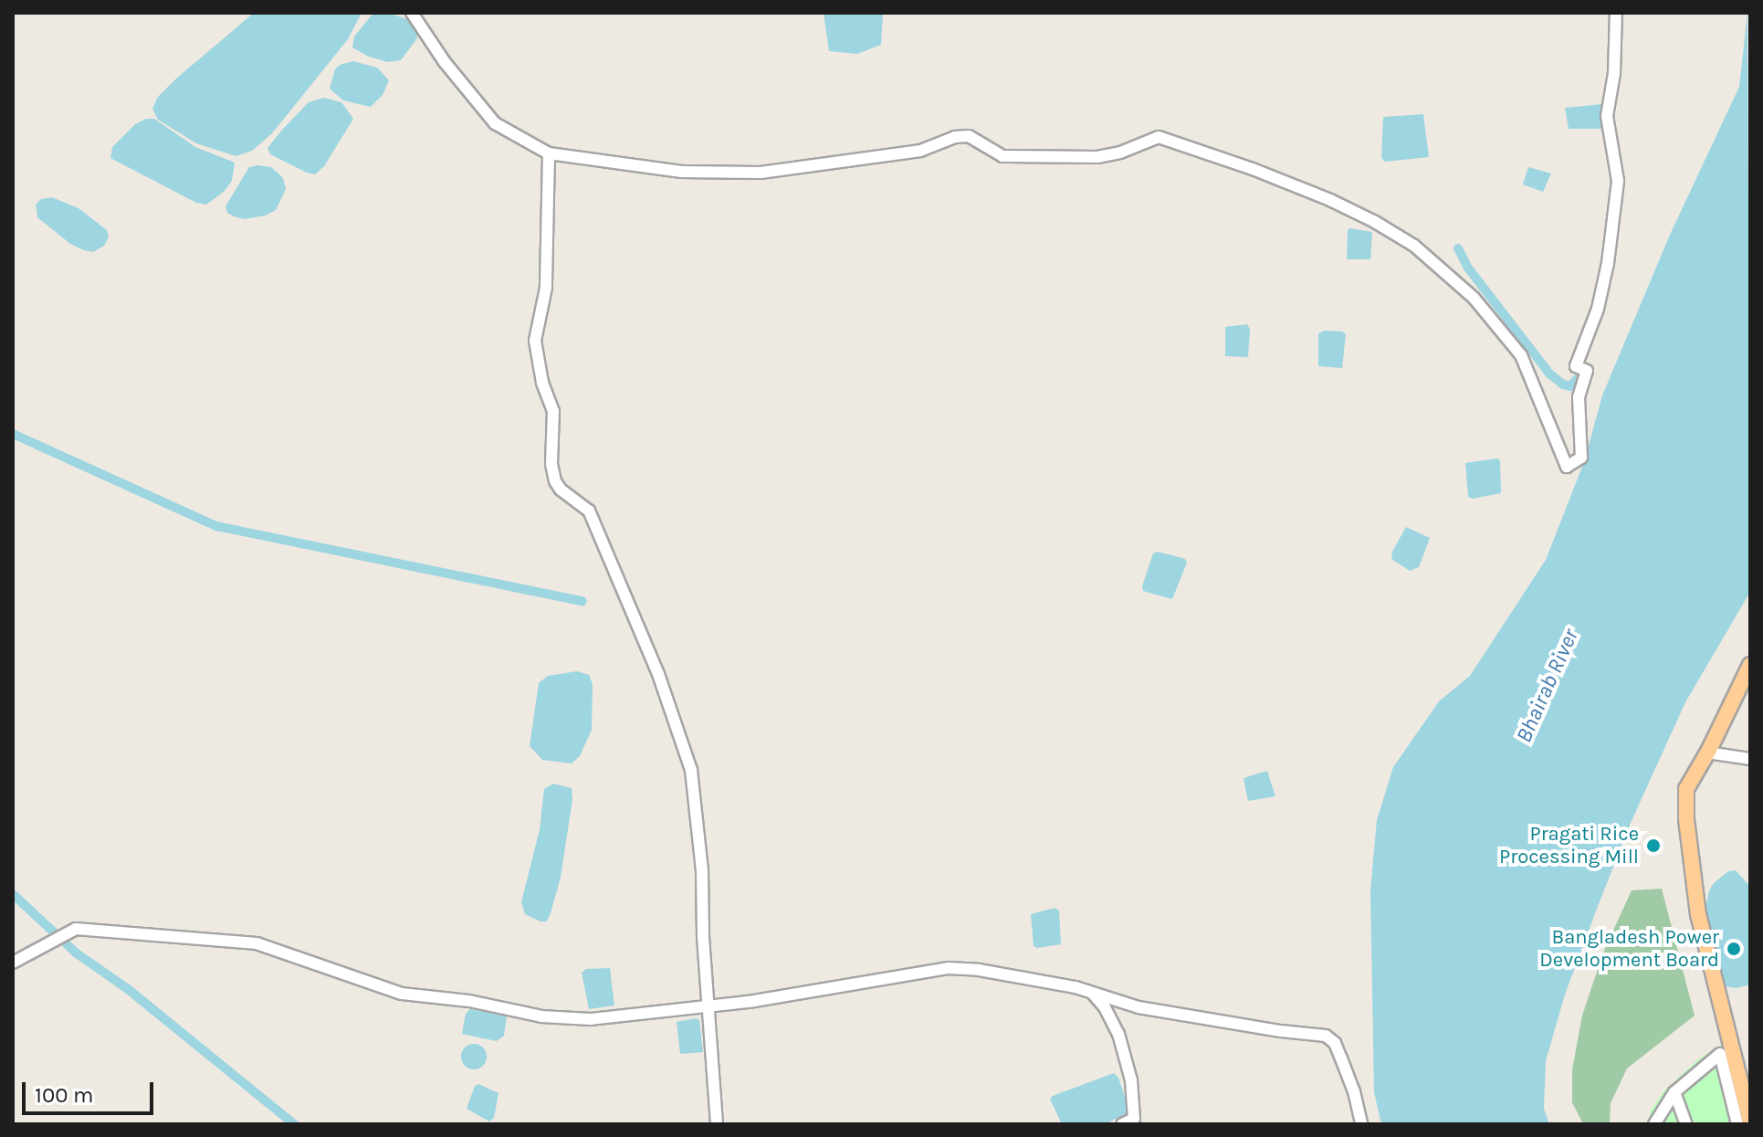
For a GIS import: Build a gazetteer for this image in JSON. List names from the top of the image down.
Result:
{
  "water": ["Bhairab River"],
  "places": ["Pragati Rice Processing Mill", "Bangladesh Power Development Board"],
  "scale_bar": "100 m"
}
